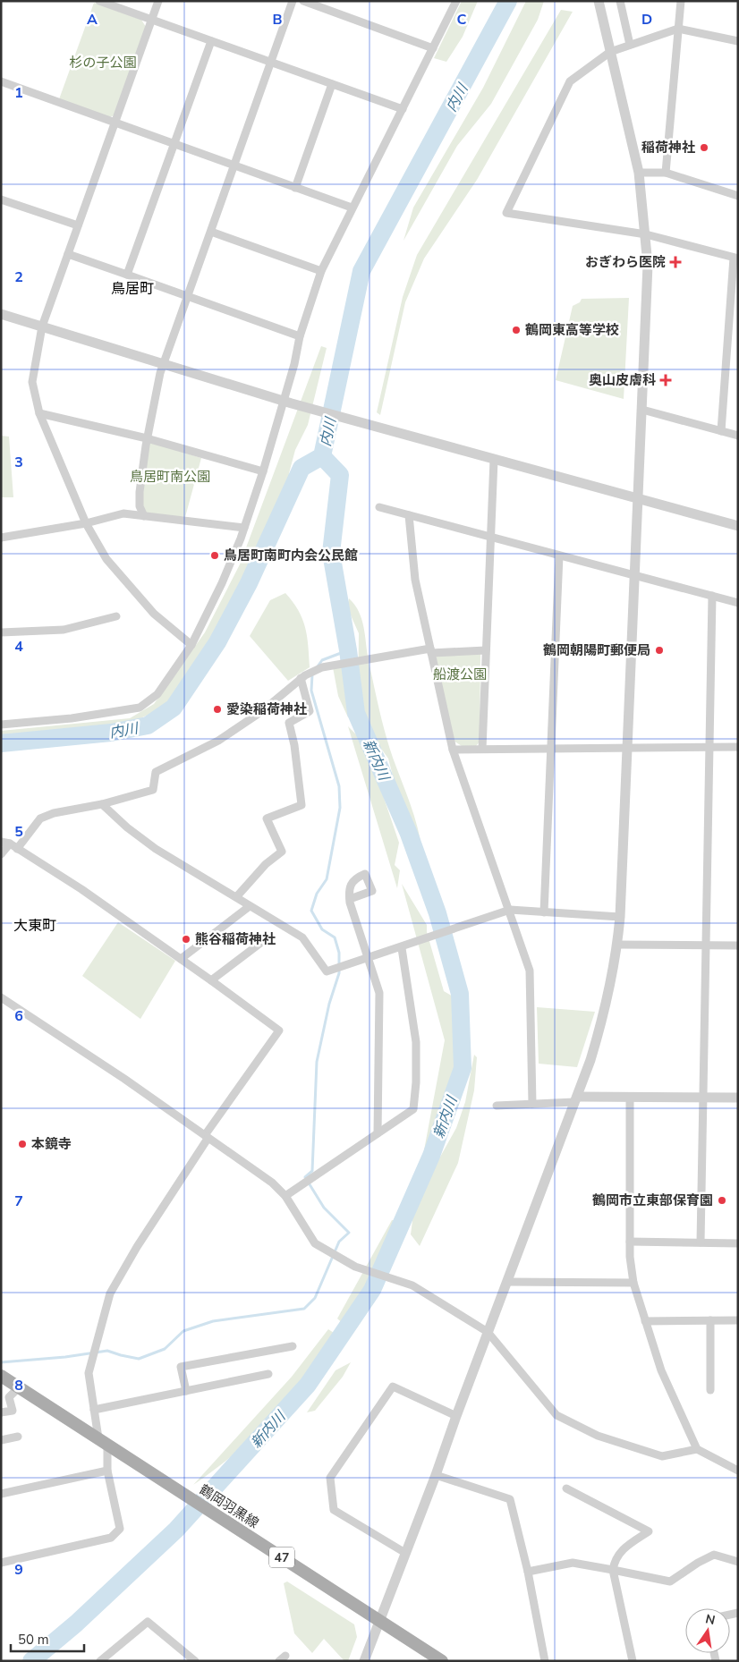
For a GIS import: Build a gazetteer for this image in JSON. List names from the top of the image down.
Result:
{
  "streets": {
    "main road": ["鶴岡羽黒線", "47"]
  },
  "districts": ["鳥居町", "大東町"],
  "water": ["内川", "新内川"],
  "parks": ["杉の子公園", "鳥居町南公園", "船渡公園"],
  "places": {
    "other": [
      "稲荷神社",
      "鶴岡東高等学校",
      "鳥居町南町内会公民館",
      "鶴岡朝陽町郵便局",
      "愛染稲荷神社",
      "熊谷稲荷神社",
      "本鏡寺",
      "鶴岡市立東部保育園"
    ],
    "health": ["おぎわら医院", "奥山皮膚科"]
  },
  "scale_bar": "50 m",
  "north": "top",
  "grid": {
    "columns": [
      "A",
      "B",
      "C",
      "D"
    ],
    "rows": [
      "1",
      "2",
      "3",
      "4",
      "5",
      "6",
      "7",
      "8",
      "9"
    ]
  }
}
